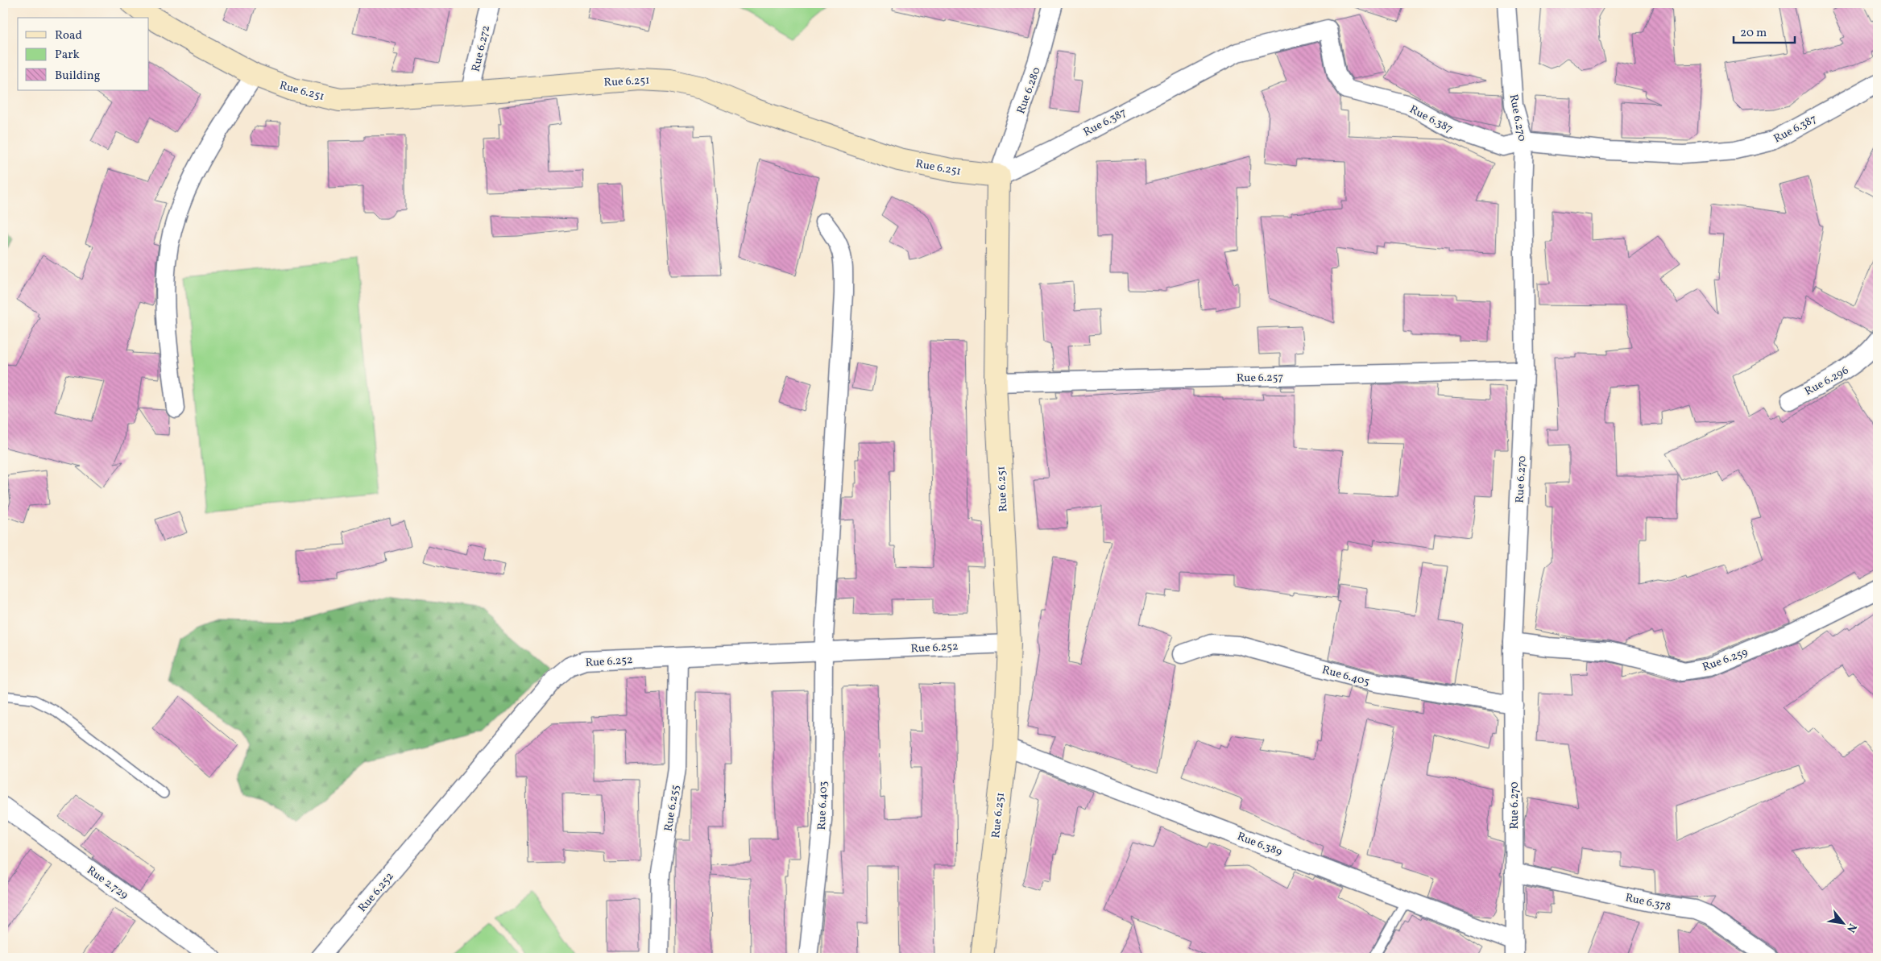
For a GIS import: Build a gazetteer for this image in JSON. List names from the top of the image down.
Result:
{
  "streets": {
    "main road": ["Rue 6.251"],
    "street": [
      "Rue 6.272",
      "Rue 6.280",
      "Rue 6.270",
      "Rue 6.387",
      "Rue 6.257",
      "Rue 6.296",
      "Rue 6.252",
      "Rue 6.259",
      "Rue 6.405",
      "Rue 6.403",
      "Rue 6.255",
      "Rue 6.389",
      "Rue 2.729",
      "Rue 6.378"
    ]
  },
  "crossings": [
    ["Rue 6.272", "Rue 6.251"],
    ["Rue 6.251", "Rue 6.280"],
    ["Rue 6.251", "Rue 6.387"],
    ["Rue 6.251", "Rue 6.257"],
    ["Rue 6.251", "Rue 6.252"],
    ["Rue 6.251", "Rue 6.389"],
    ["Rue 6.280", "Rue 6.387"],
    ["Rue 6.270", "Rue 6.387"],
    ["Rue 6.270", "Rue 6.257"],
    ["Rue 6.270", "Rue 6.259"],
    ["Rue 6.270", "Rue 6.405"],
    ["Rue 6.270", "Rue 6.389"],
    ["Rue 6.270", "Rue 6.378"],
    ["Rue 6.252", "Rue 6.403"],
    ["Rue 6.252", "Rue 6.255"]
  ],
  "legend": ["Road", "Park", "Building"],
  "scale_bar": "20 m",
  "north": "bottom right"
}
